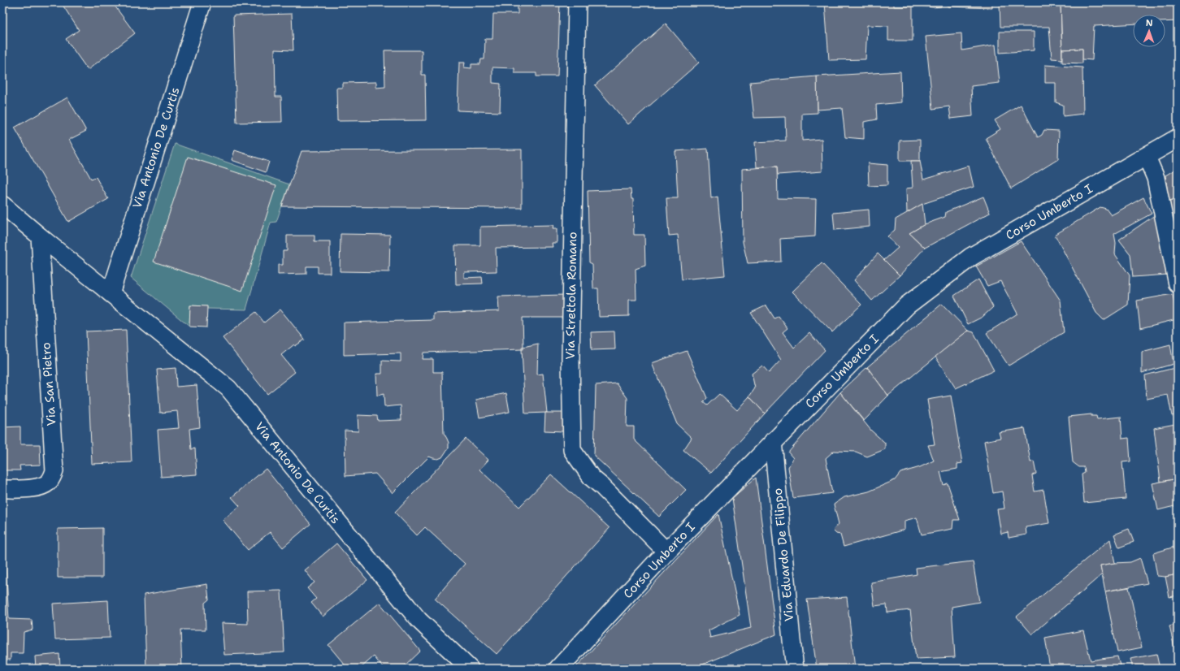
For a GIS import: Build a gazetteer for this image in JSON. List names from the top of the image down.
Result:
{
  "streets": {
    "main road": ["Corso Umberto I"],
    "street": [
      "Via Antonio De Curtis",
      "Via Strettola Romano",
      "Via San Pietro",
      "Via Eduardo De Filippo"
    ]
  },
  "crossings": [
    ["Via Antonio De Curtis", "Via San Pietro"],
    ["Corso Umberto I", "Via Strettola Romano"],
    ["Corso Umberto I", "Via Eduardo De Filippo"]
  ],
  "north": "top"
}
